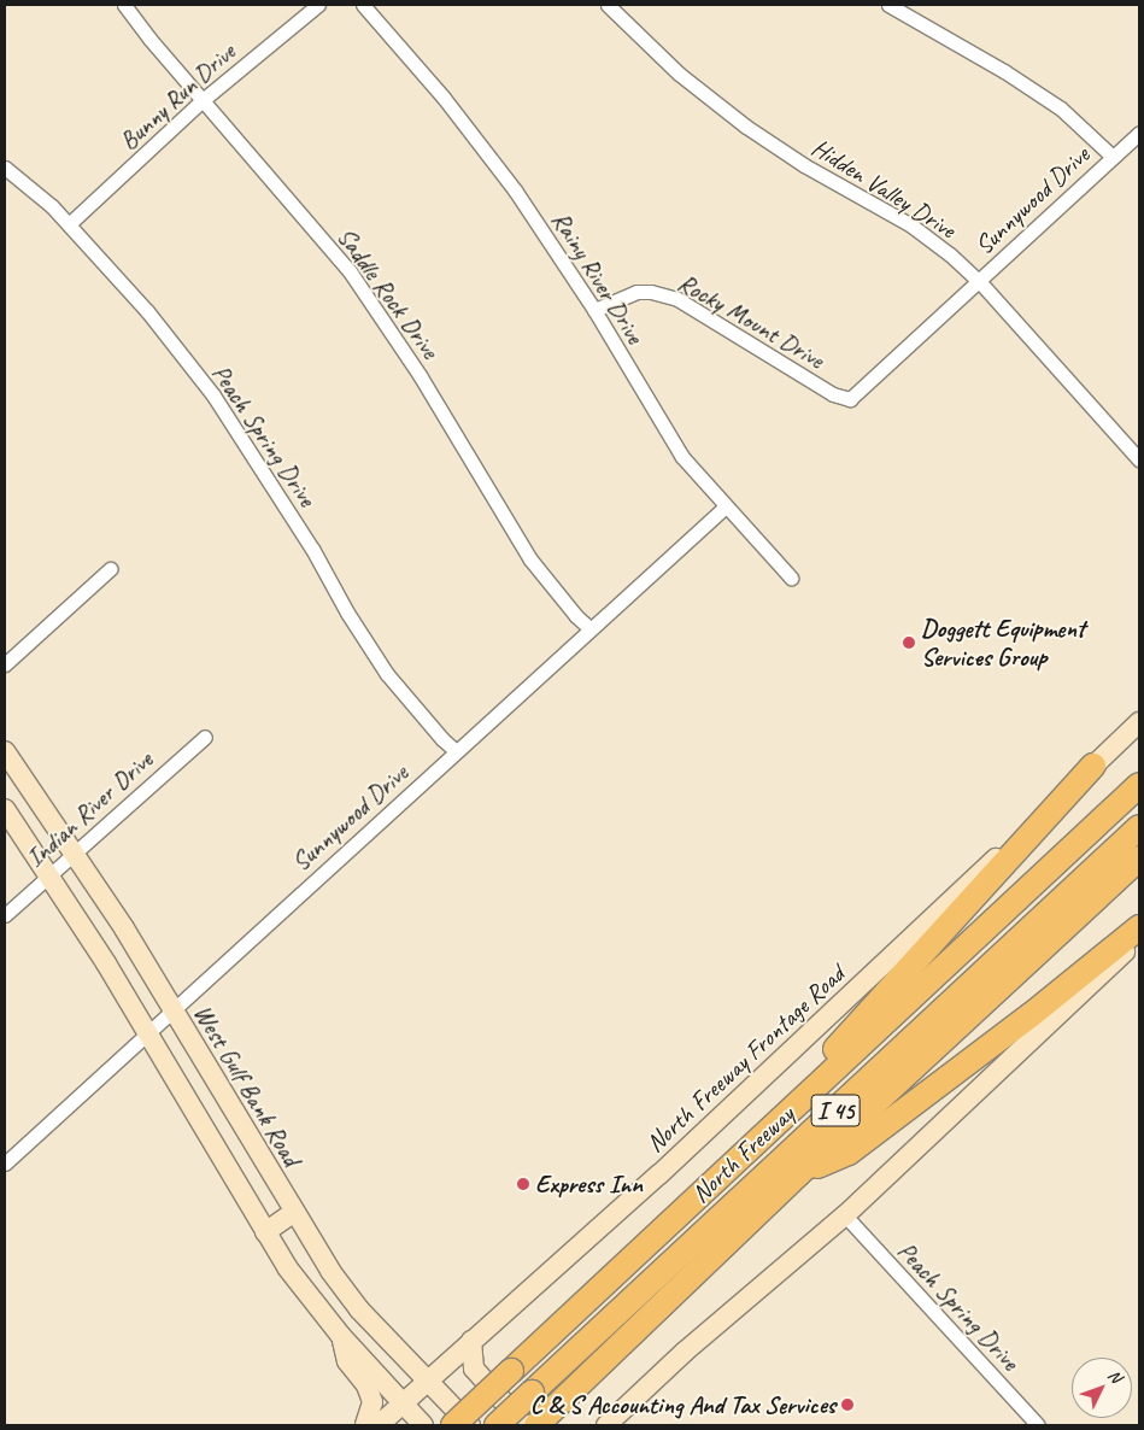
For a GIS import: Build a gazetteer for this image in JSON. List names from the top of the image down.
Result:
{
  "streets": {
    "highway": ["I 45", "North Freeway"],
    "main road": ["North Freeway Frontage Road", "West Gulf Bank Road"],
    "street": [
      "Bunny Run Drive",
      "Hidden Valley Drive",
      "Sunnywood Drive",
      "Rainy River Drive",
      "Saddle Rock Drive",
      "Rocky Mount Drive",
      "Peach Spring Drive",
      "Indian River Drive"
    ]
  },
  "crossings": [
    ["Bunny Run Drive", "Saddle Rock Drive"],
    ["Bunny Run Drive", "Peach Spring Drive"],
    ["Hidden Valley Drive", "Sunnywood Drive"],
    ["Sunnywood Drive", "Rainy River Drive"],
    ["Sunnywood Drive", "Saddle Rock Drive"],
    ["Sunnywood Drive", "Rocky Mount Drive"],
    ["Sunnywood Drive", "Peach Spring Drive"],
    ["Sunnywood Drive", "West Gulf Bank Road"],
    ["Rainy River Drive", "Rocky Mount Drive"],
    ["Indian River Drive", "West Gulf Bank Road"],
    ["North Freeway Frontage Road", "West Gulf Bank Road"]
  ],
  "places": ["Doggett Equipment Services Group", "Express Inn", "C & S Accounting And Tax Services"],
  "north": "top right"
}
